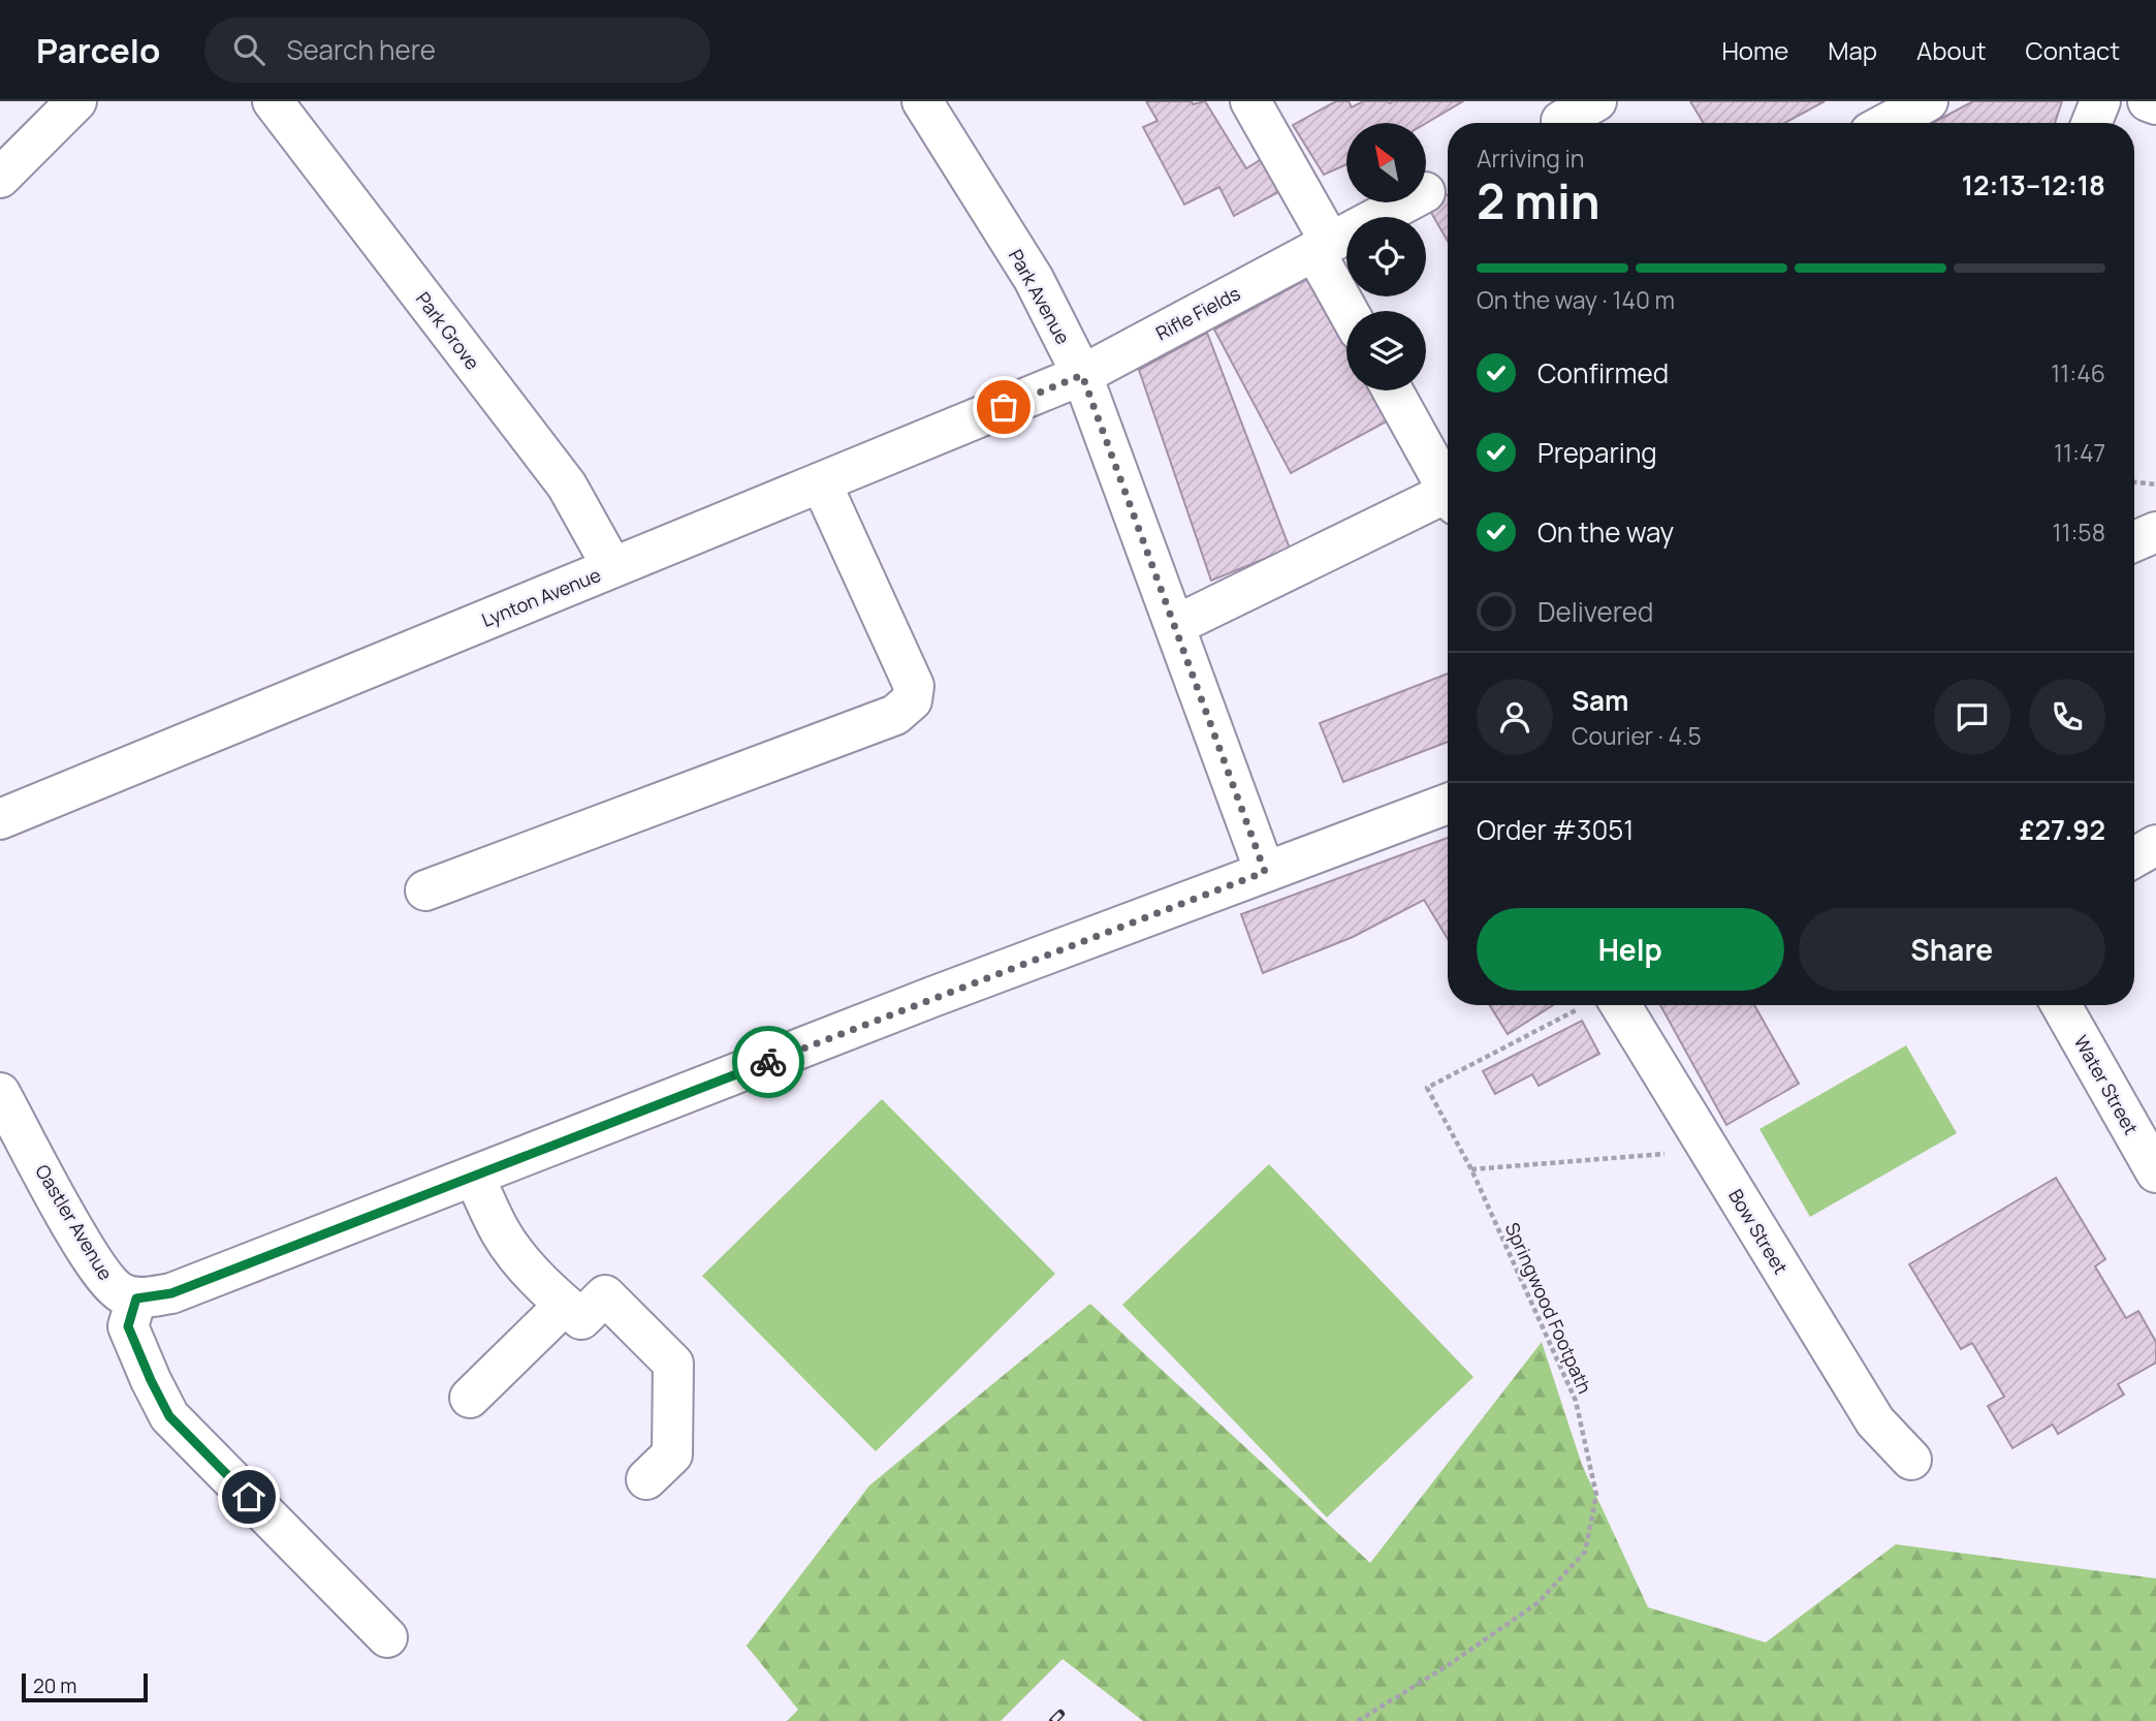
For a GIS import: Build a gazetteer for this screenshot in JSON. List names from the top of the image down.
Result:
{
  "streets": {
    "street": [
      "Park Avenue",
      "Rifle Fields",
      "Park Grove",
      "Lynton Avenue",
      "Water Street",
      "Oastler Avenue",
      "Bow Street"
    ],
    "path": ["Springwood Footpath"]
  },
  "crossings": [
    ["Park Avenue", "Rifle Fields"],
    ["Park Avenue", "Lynton Avenue"],
    ["Rifle Fields", "Lynton Avenue"],
    ["Park Grove", "Lynton Avenue"]
  ],
  "scale_bar": "20 m",
  "north": "top left",
  "page": {
    "header": "Parcelo",
    "search": "Search here",
    "nav": [
      "Home",
      "Map",
      "About",
      "Contact"
    ],
    "heading": ["2 min", "Arriving in", "12:13–12:18"],
    "panel": [
      "Sam",
      "Courier · 4.5",
      "Order #3051",
      "£27.92"
    ],
    "bar": "On the way · 140 m",
    "list": [
      ["Confirmed", "11:46"],
      ["Preparing", "11:47"],
      ["On the way", "11:58"],
      "Delivered"
    ],
    "buttons": ["Help", "Share"],
    "scale": "20 m"
  }
}
